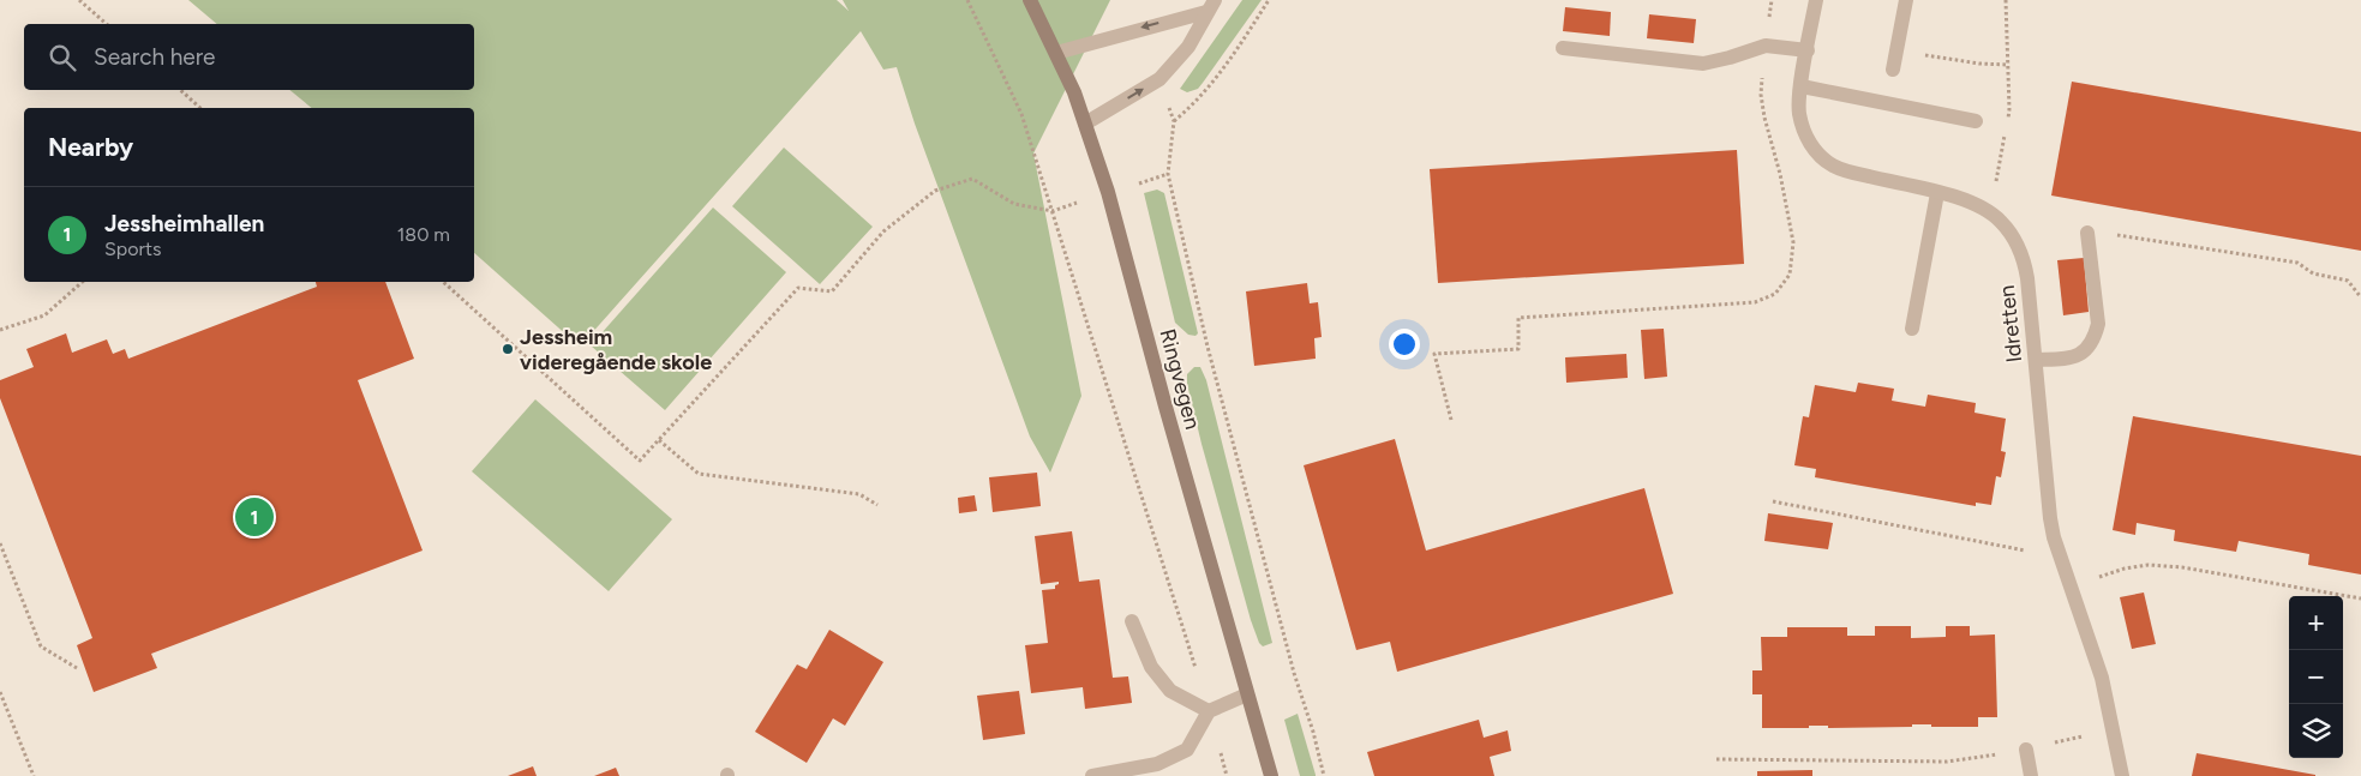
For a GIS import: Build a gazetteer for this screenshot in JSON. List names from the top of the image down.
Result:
{
  "streets": {
    "main road": ["Ringvegen"],
    "street": ["Idretten"]
  },
  "places": ["Jessheim videregående skole"],
  "page": {
    "search": "Search here",
    "heading": "Nearby",
    "list": [
      {
        "mark": "1",
        "name": "Jessheimhallen",
        "note": "Sports",
        "value": "180 m"
      }
    ],
    "pins": "1",
    "map_buttons": ["+", "−"]
  }
}
